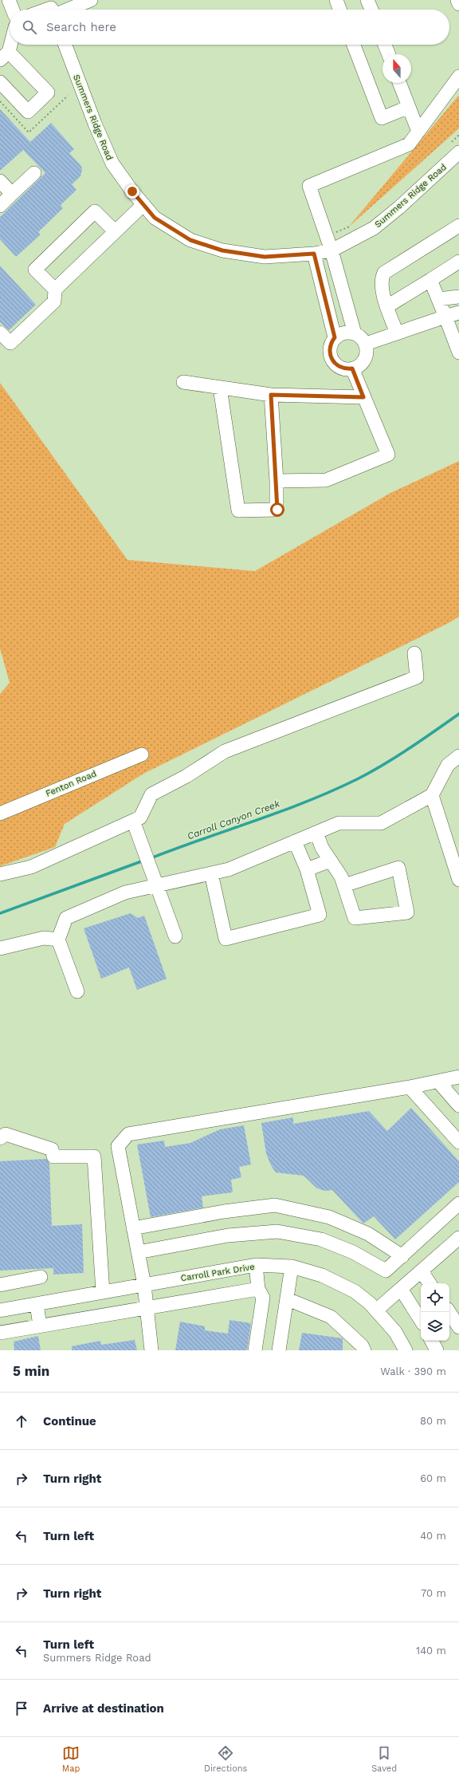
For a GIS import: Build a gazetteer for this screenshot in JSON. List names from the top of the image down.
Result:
{
  "streets": {
    "street": ["Summers Ridge Road", "Fenton Road", "Carroll Park Drive"]
  },
  "water": ["Carroll Canyon Creek"],
  "north": "top",
  "page": {
    "search": "Search here",
    "heading": ["5 min", "Walk · 390 m"],
    "list": [
      ["Continue", "80 m"],
      ["Turn right", "60 m"],
      ["Turn left", "40 m"],
      ["Turn right", "70 m"],
      ["Turn left", "Summers Ridge Road", "140 m"],
      "Arrive at destination"
    ],
    "nav": ["Map", "Directions", "Saved"]
  }
}
